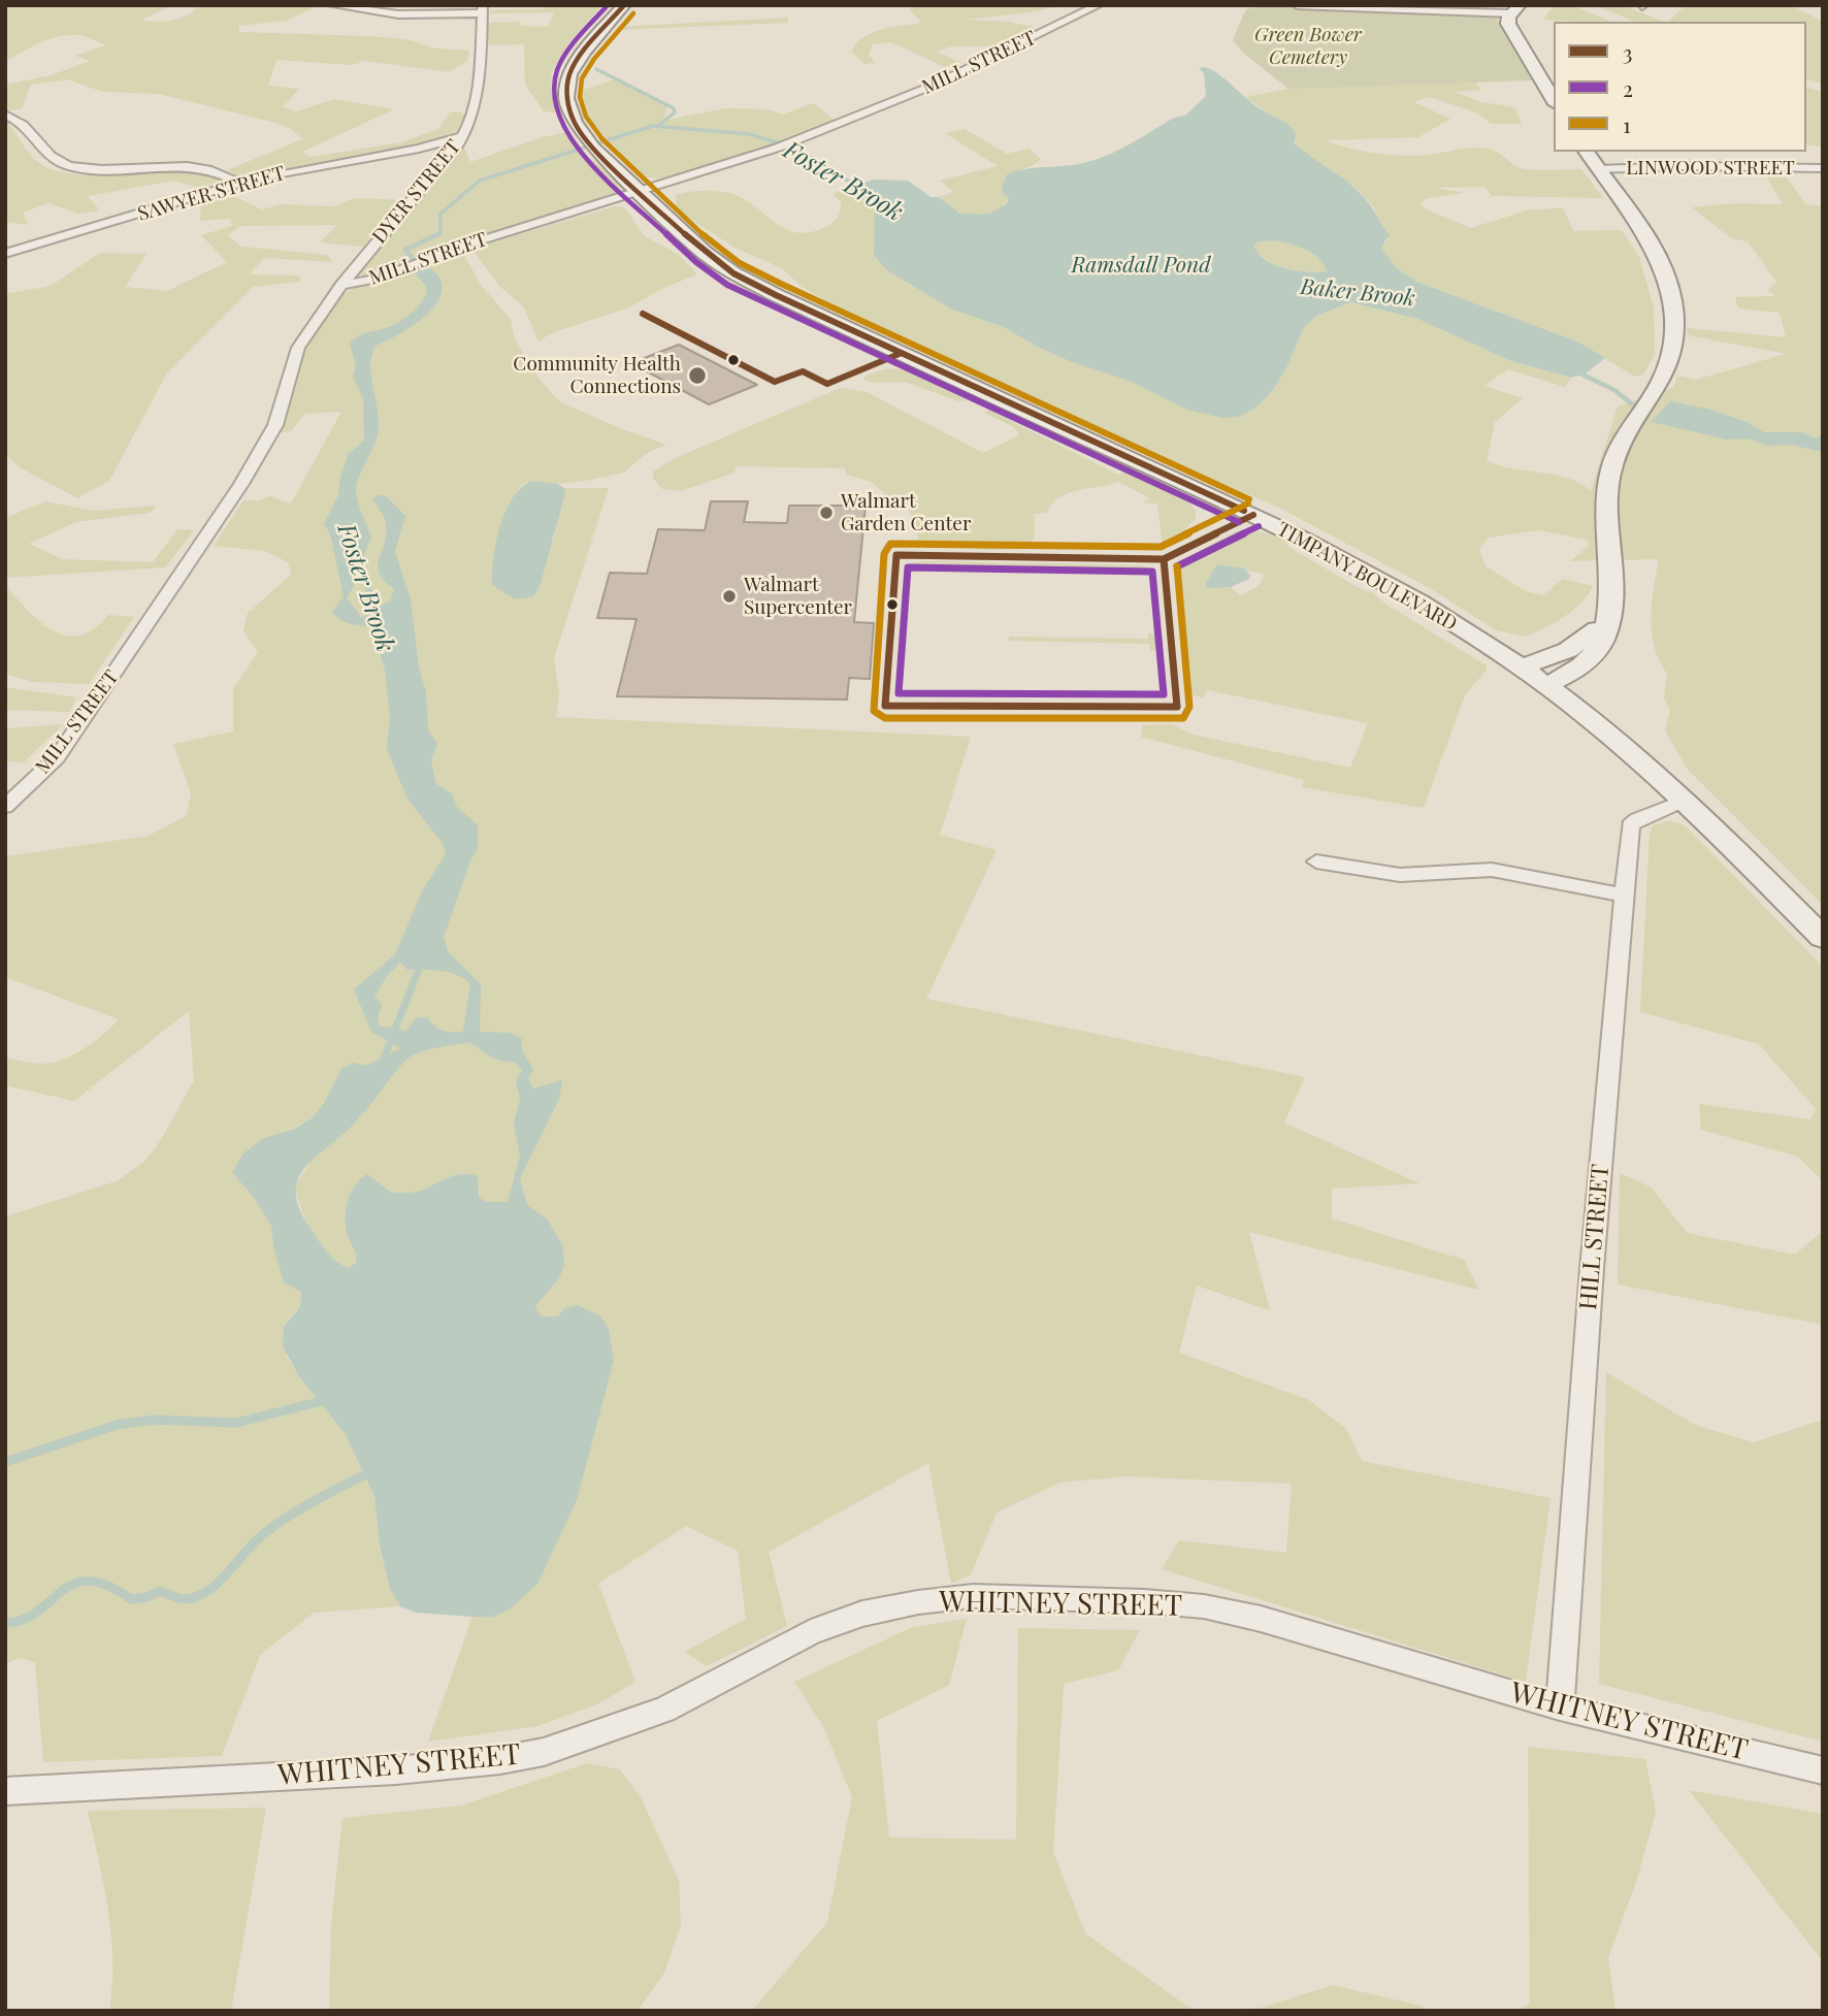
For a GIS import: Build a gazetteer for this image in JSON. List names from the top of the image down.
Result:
{
  "streets": {
    "main road": ["TIMPANY BOULEVARD"],
    "street": [
      "MILL STREET",
      "LINWOOD STREET",
      "DYER STREET",
      "SAWYER STREET",
      "HILL STREET",
      "WHITNEY STREET"
    ]
  },
  "crossings": [
    ["MILL STREET", "DYER STREET"],
    ["MILL STREET", "TIMPANY BOULEVARD"],
    ["DYER STREET", "SAWYER STREET"],
    ["TIMPANY BOULEVARD", "HILL STREET"],
    ["HILL STREET", "WHITNEY STREET"]
  ],
  "water": ["Foster Brook", "Ramsdall Pond", "Baker Brook"],
  "parks": ["Green Bower Cemetery"],
  "places": ["Community Health Connections", "Walmart Garden Center", "Walmart Supercenter"],
  "lines": ["transit line 3", "transit line 2", "transit line 1"],
  "legend": ["3", "2", "1"]
}
